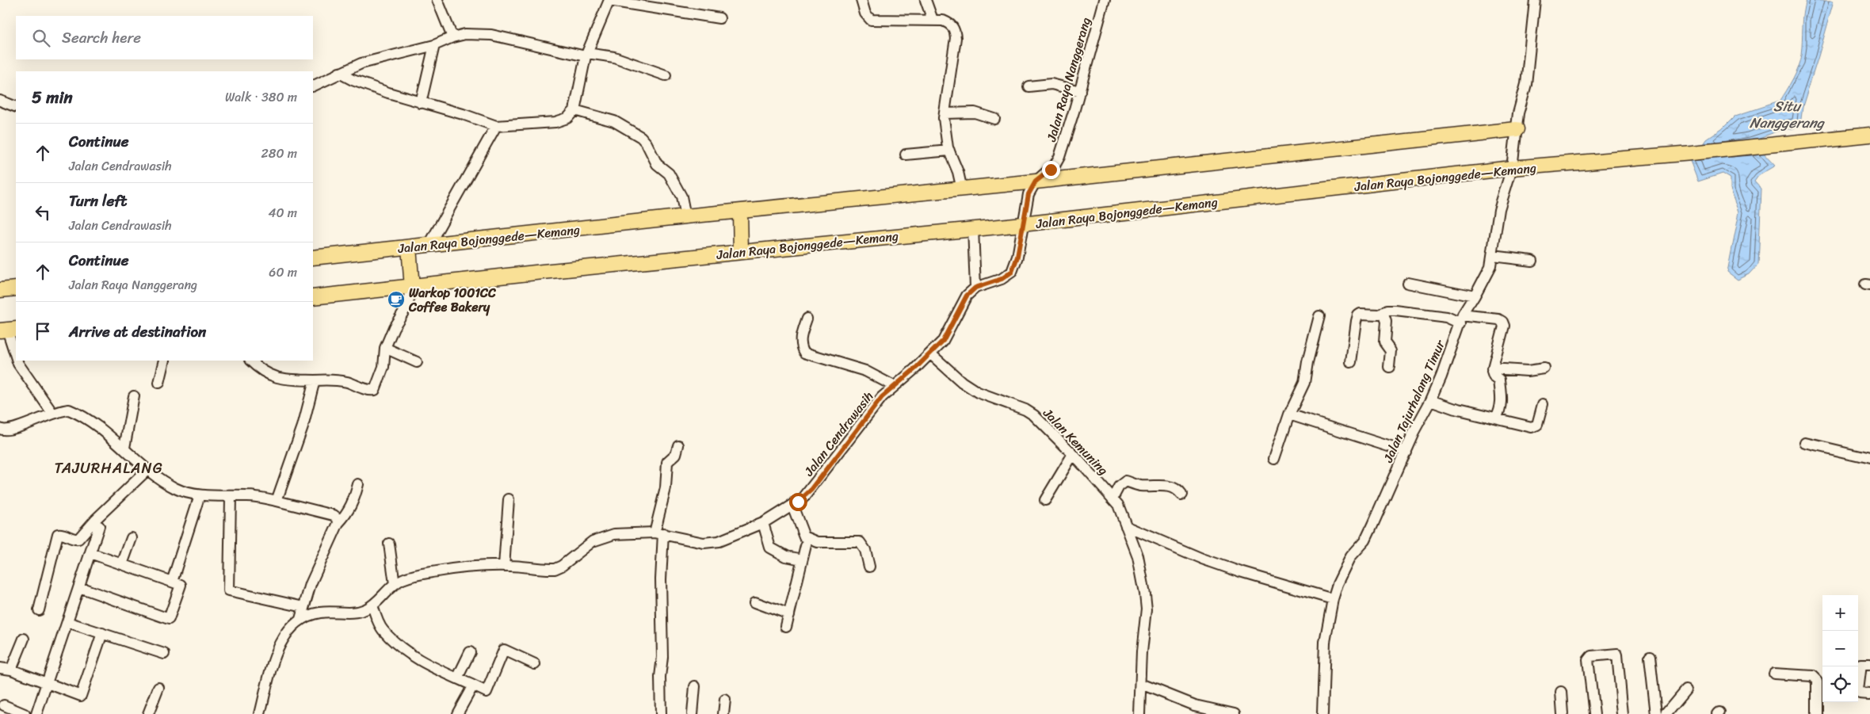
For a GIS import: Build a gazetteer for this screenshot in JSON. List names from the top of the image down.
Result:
{
  "streets": {
    "highway": ["Jalan Raya Bojonggede—Kemang"],
    "street": [
      "Jalan Raya Nanggerang",
      "Jalan Tajurhalang Timur",
      "Jalan Cendrawasih",
      "Jalan Kemuning"
    ]
  },
  "crossings": [
    ["Jalan Raya Nanggerang", "Jalan Raya Bojonggede—Kemang"],
    ["Jalan Raya Nanggerang", "Jalan Cendrawasih"],
    ["Jalan Raya Bojonggede—Kemang", "Jalan Tajurhalang Timur"],
    ["Jalan Raya Bojonggede—Kemang", "Jalan Cendrawasih"],
    ["Jalan Cendrawasih", "Jalan Kemuning"]
  ],
  "districts": ["TAJURHALANG"],
  "water": ["Situ Nanggerang"],
  "places": {
    "cafe": ["Warkop 1001CC Coffee Bakery"]
  },
  "page": {
    "search": "Search here",
    "heading": ["5 min", "Walk · 380 m"],
    "list": [
      ["Continue", "Jalan Cendrawasih", "280 m"],
      ["Turn left", "Jalan Cendrawasih", "40 m"],
      ["Continue", "Jalan Raya Nanggerang", "60 m"],
      "Arrive at destination"
    ],
    "map_buttons": ["+", "−"]
  }
}
